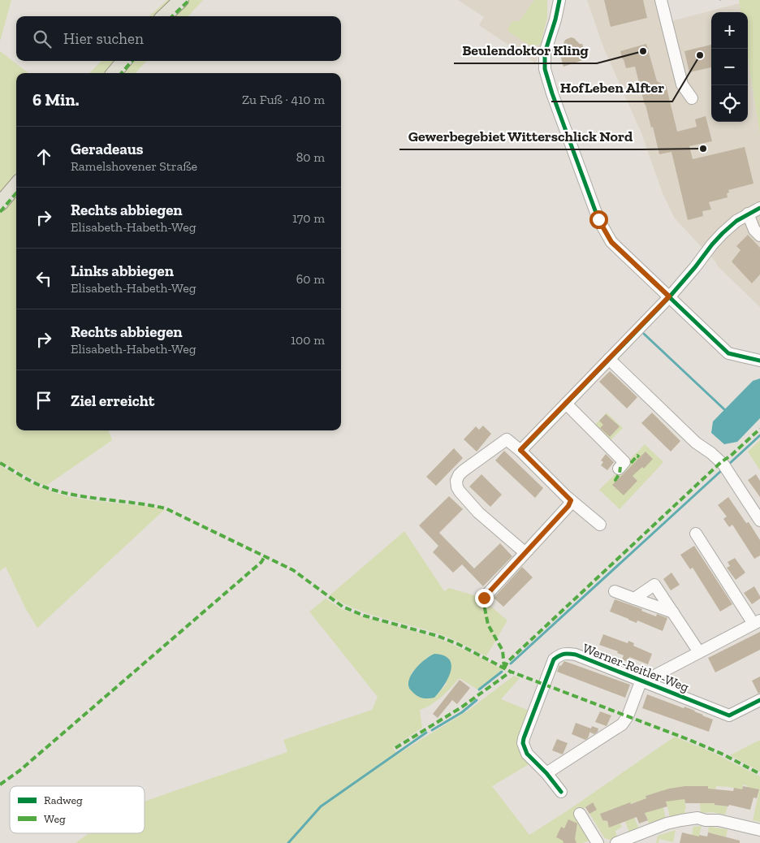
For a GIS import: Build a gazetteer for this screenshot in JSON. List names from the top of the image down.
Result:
{
  "streets": {
    "street": ["Werner-Reitler-Weg"]
  },
  "places": ["Beulendoktor Kling", "HofLeben Alfter", "Gewerbegebiet Witterschlick Nord"],
  "legend": ["Radweg", "Weg"],
  "page": {
    "map_buttons": ["+", "−"],
    "search": "Hier suchen",
    "heading": ["6 Min.", "Zu Fuß · 410 m"],
    "list": [
      ["Geradeaus", "Ramelshovener Straße", "80 m"],
      ["Rechts abbiegen", "Elisabeth-Habeth-Weg", "170 m"],
      ["Links abbiegen", "Elisabeth-Habeth-Weg", "60 m"],
      ["Rechts abbiegen", "Elisabeth-Habeth-Weg", "100 m"],
      "Ziel erreicht"
    ]
  }
}
